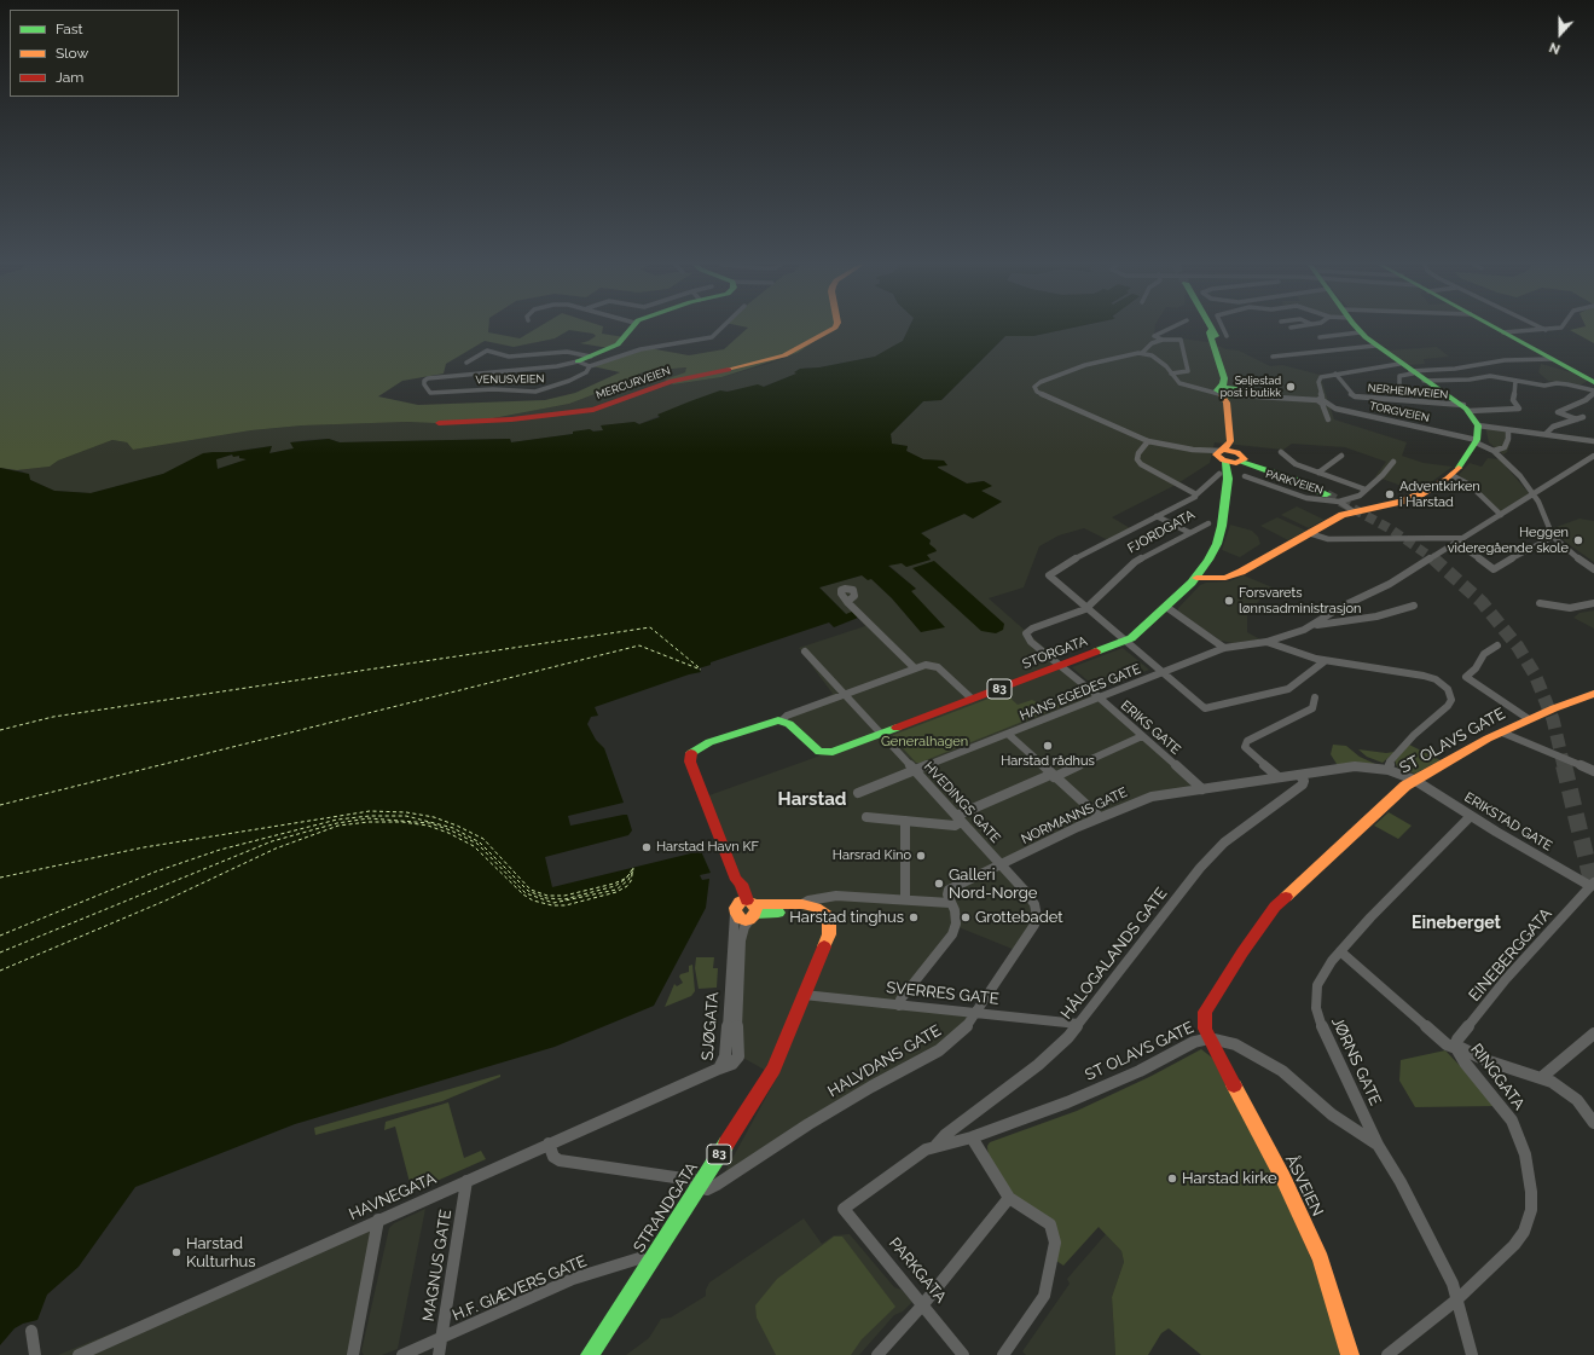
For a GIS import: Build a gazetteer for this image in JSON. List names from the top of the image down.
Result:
{
  "streets": {
    "main road": [
      "MERCURVEIEN",
      "STORGATA",
      "83",
      "ST OLAVS GATE",
      "ÅSVEIEN",
      "STRANDGATA"
    ],
    "street": [
      "VENUSVEIEN",
      "NERHEIMVEIEN",
      "TORGVEIEN",
      "PARKVEIEN",
      "FJORDGATA",
      "HANS EGEDES GATE",
      "ERIKS GATE",
      "HVEDINGS GATE",
      "NORMANNS GATE",
      "ERIKSTAD GATE",
      "HÅLOGALANDS GATE",
      "EINEBERGGATA",
      "SVERRES GATE",
      "SJØGATA",
      "HALVDANS GATE",
      "JØRNS GATE",
      "RINGGATA",
      "HAVNEGATA",
      "MAGNUS GATE",
      "PARKGATA",
      "H.F. GIÆVERS GATE"
    ]
  },
  "crossings": [
    ["TORGVEIEN", "HANS EGEDES GATE"],
    ["FJORDGATA", "STORGATA"],
    ["FJORDGATA", "ERIKS GATE"],
    ["STORGATA", "83"],
    ["STORGATA", "ERIKS GATE"],
    ["STORGATA", "HVEDINGS GATE"],
    ["83", "STRANDGATA"],
    ["HANS EGEDES GATE", "ERIKS GATE"],
    ["HANS EGEDES GATE", "HVEDINGS GATE"],
    ["ERIKS GATE", "NORMANNS GATE"],
    ["ST OLAVS GATE", "ERIKSTAD GATE"],
    ["ST OLAVS GATE", "HÅLOGALANDS GATE"],
    ["ST OLAVS GATE", "ÅSVEIEN"],
    ["HVEDINGS GATE", "NORMANNS GATE"],
    ["HVEDINGS GATE", "HALVDANS GATE"],
    ["NORMANNS GATE", "ERIKSTAD GATE"],
    ["NORMANNS GATE", "HÅLOGALANDS GATE"],
    ["ERIKSTAD GATE", "HÅLOGALANDS GATE"],
    ["ERIKSTAD GATE", "EINEBERGGATA"],
    ["ERIKSTAD GATE", "JØRNS GATE"],
    ["HÅLOGALANDS GATE", "SVERRES GATE"],
    ["HÅLOGALANDS GATE", "PARKGATA"],
    ["EINEBERGGATA", "RINGGATA"],
    ["SVERRES GATE", "HALVDANS GATE"],
    ["SVERRES GATE", "STRANDGATA"],
    ["SJØGATA", "HAVNEGATA"],
    ["HALVDANS GATE", "STRANDGATA"],
    ["JØRNS GATE", "RINGGATA"],
    ["HAVNEGATA", "MAGNUS GATE"],
    ["STRANDGATA", "H.F. GIÆVERS GATE"],
    ["MAGNUS GATE", "H.F. GIÆVERS GATE"]
  ],
  "districts": ["Harstad", "Eineberget"],
  "parks": ["Generalhagen"],
  "places": [
    "Seljestad post i butikk",
    "Adventkirken i Harstad",
    "Heggen videregående skole",
    "Forsvarets lønnsadministrasjon",
    "Harstad rådhus",
    "Harstad Havn KF",
    "Harsrad Kino",
    "Galleri Nord-Norge",
    "Harstad tinghus",
    "Grottebadet",
    "Harstad kirke",
    "Harstad Kulturhus"
  ],
  "legend": ["Fast", "Slow", "Jam"],
  "north": "bottom"
}
